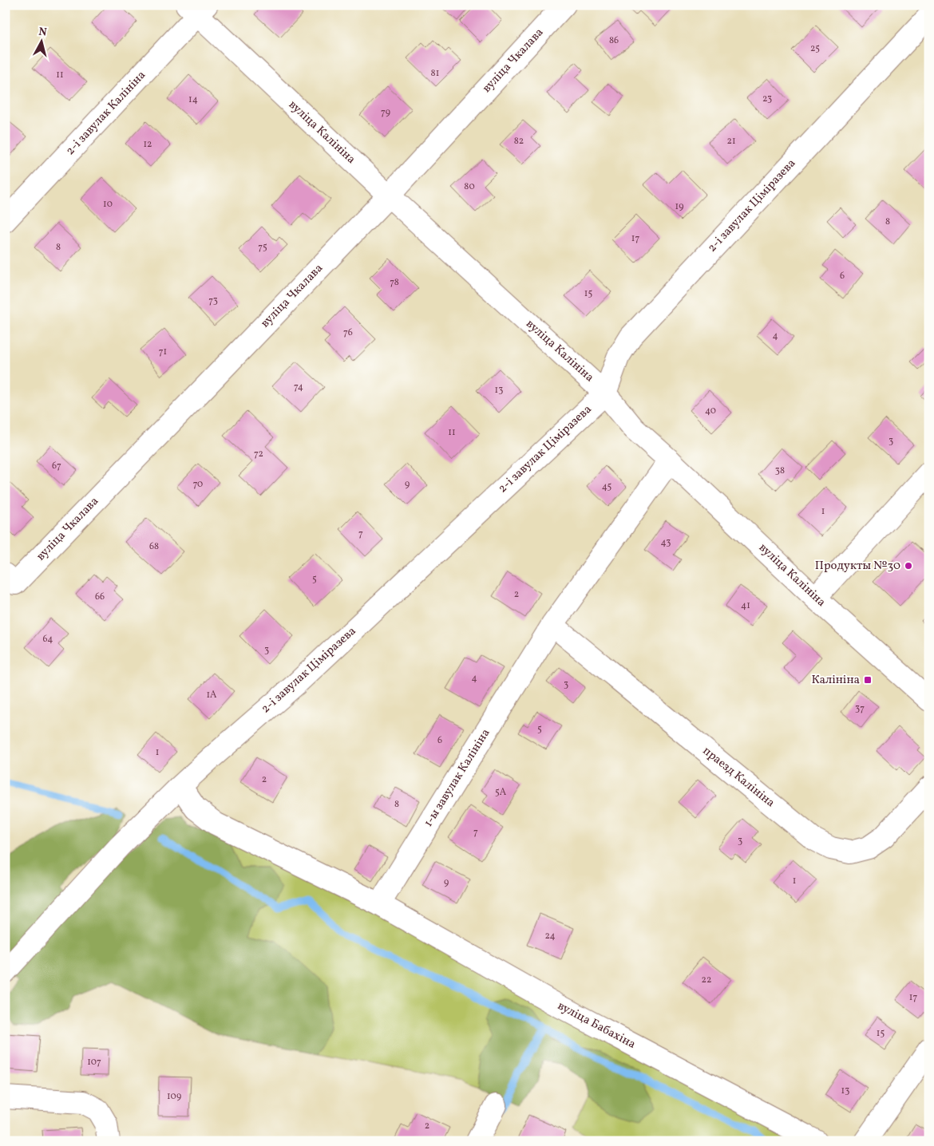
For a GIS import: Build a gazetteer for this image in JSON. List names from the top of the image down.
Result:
{
  "streets": {
    "street": [
      "вуліца Чкалава",
      "2-і завулак Калініна",
      "вуліца Калініна",
      "2-і завулак Ціміразева",
      "праезд Калініна",
      "1-ы завулак Калініна",
      "вуліца Бабахіна"
    ]
  },
  "crossings": [
    ["вуліца Чкалава", "вуліца Калініна"],
    ["2-і завулак Калініна", "вуліца Калініна"],
    ["вуліца Калініна", "2-і завулак Ціміразева"],
    ["вуліца Калініна", "1-ы завулак Калініна"],
    ["праезд Калініна", "1-ы завулак Калініна"],
    ["1-ы завулак Калініна", "вуліца Бабахіна"]
  ],
  "places": {
    "other": ["Продукты №30"],
    "transit": ["Калініна"]
  },
  "house_numbers": [
    "86",
    "25",
    "81",
    "11",
    "23",
    "14",
    "79",
    "82",
    "21",
    "12",
    "80",
    "10",
    "19",
    "8",
    "17",
    "8",
    "75",
    "6",
    "78",
    "15",
    "73",
    "76",
    "4",
    "71",
    "74",
    "13",
    "40",
    "11",
    "3",
    "72",
    "67",
    "38",
    "70",
    "9",
    "45",
    "1",
    "7",
    "43",
    "68",
    "5",
    "2",
    "66",
    "41",
    "64",
    "3",
    "4",
    "3",
    "1А",
    "37",
    "5",
    "6",
    "1",
    "2",
    "5А",
    "8",
    "7",
    "3",
    "1",
    "9",
    "24",
    "22",
    "17",
    "15",
    "107",
    "13",
    "109",
    "2"
  ],
  "north": "top"
}
